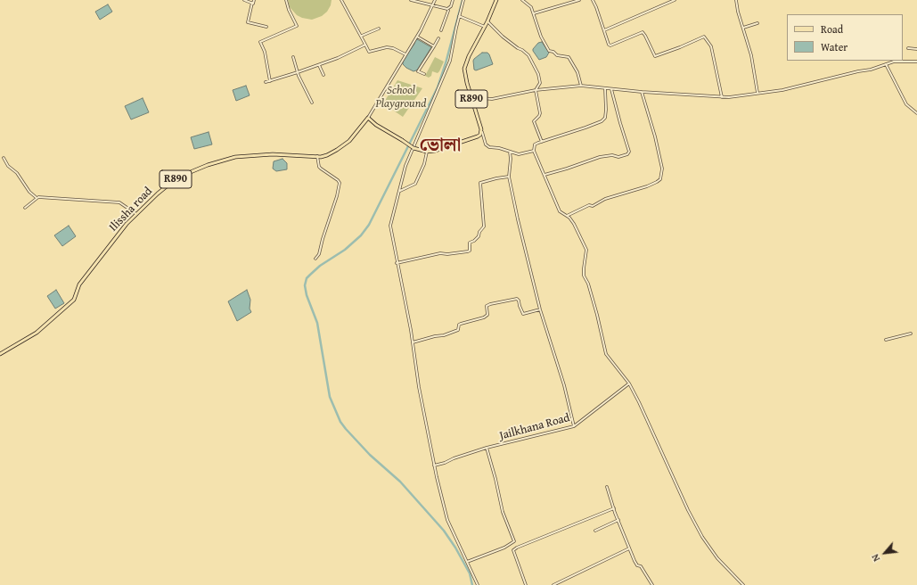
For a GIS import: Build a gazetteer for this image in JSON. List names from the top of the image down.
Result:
{
  "streets": {
    "main road": ["R890", "Ilissha road"],
    "street": ["Jailkhana Road"]
  },
  "districts": ["ভোলা"],
  "parks": ["School Playground"],
  "legend": ["Road", "Water"],
  "north": "bottom left"
}
